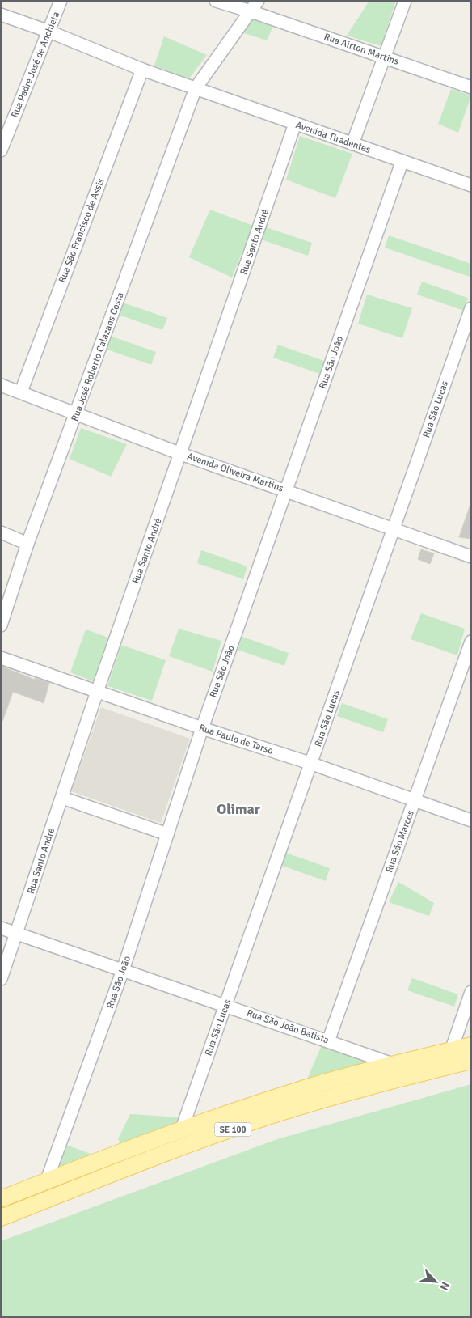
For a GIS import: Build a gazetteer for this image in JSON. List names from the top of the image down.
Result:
{
  "streets": {
    "main road": ["SE 100"],
    "street": [
      "Rua Airton Martins",
      "Rua Padre José de Anchieta",
      "Avenida Tiradentes",
      "Rua São Francisco de Assis",
      "Rua Santo André",
      "Rua José Roberto Calazans Costa",
      "Rua São João",
      "Rua São Lucas",
      "Avenida Oliveira Martins",
      "Rua Paulo de Tarso",
      "Rua São Marcos",
      "Rua São João Batista"
    ]
  },
  "crossings": [
    ["Rua Padre José de Anchieta", "Avenida Tiradentes"],
    ["Avenida Tiradentes", "Rua São Francisco de Assis"],
    ["Avenida Tiradentes", "Rua Santo André"],
    ["Avenida Tiradentes", "Rua José Roberto Calazans Costa"],
    ["Avenida Tiradentes", "Rua São João"],
    ["Rua São Francisco de Assis", "Avenida Oliveira Martins"],
    ["Rua Santo André", "Avenida Oliveira Martins"],
    ["Rua Santo André", "Rua Paulo de Tarso"],
    ["Rua Santo André", "Rua São João Batista"],
    ["Rua José Roberto Calazans Costa", "Avenida Oliveira Martins"],
    ["Rua São João", "Avenida Oliveira Martins"],
    ["Rua São João", "Rua Paulo de Tarso"],
    ["Rua São João", "Rua São João Batista"],
    ["Rua São João", "SE 100"],
    ["Rua São Lucas", "Avenida Oliveira Martins"],
    ["Rua São Lucas", "Rua Paulo de Tarso"],
    ["Rua São Lucas", "Rua São João Batista"],
    ["Rua São Lucas", "SE 100"],
    ["Rua Paulo de Tarso", "Rua São Marcos"],
    ["Rua São Marcos", "Rua São João Batista"],
    ["Rua São João Batista", "SE 100"]
  ],
  "districts": ["Olimar"],
  "north": "bottom right"
}
